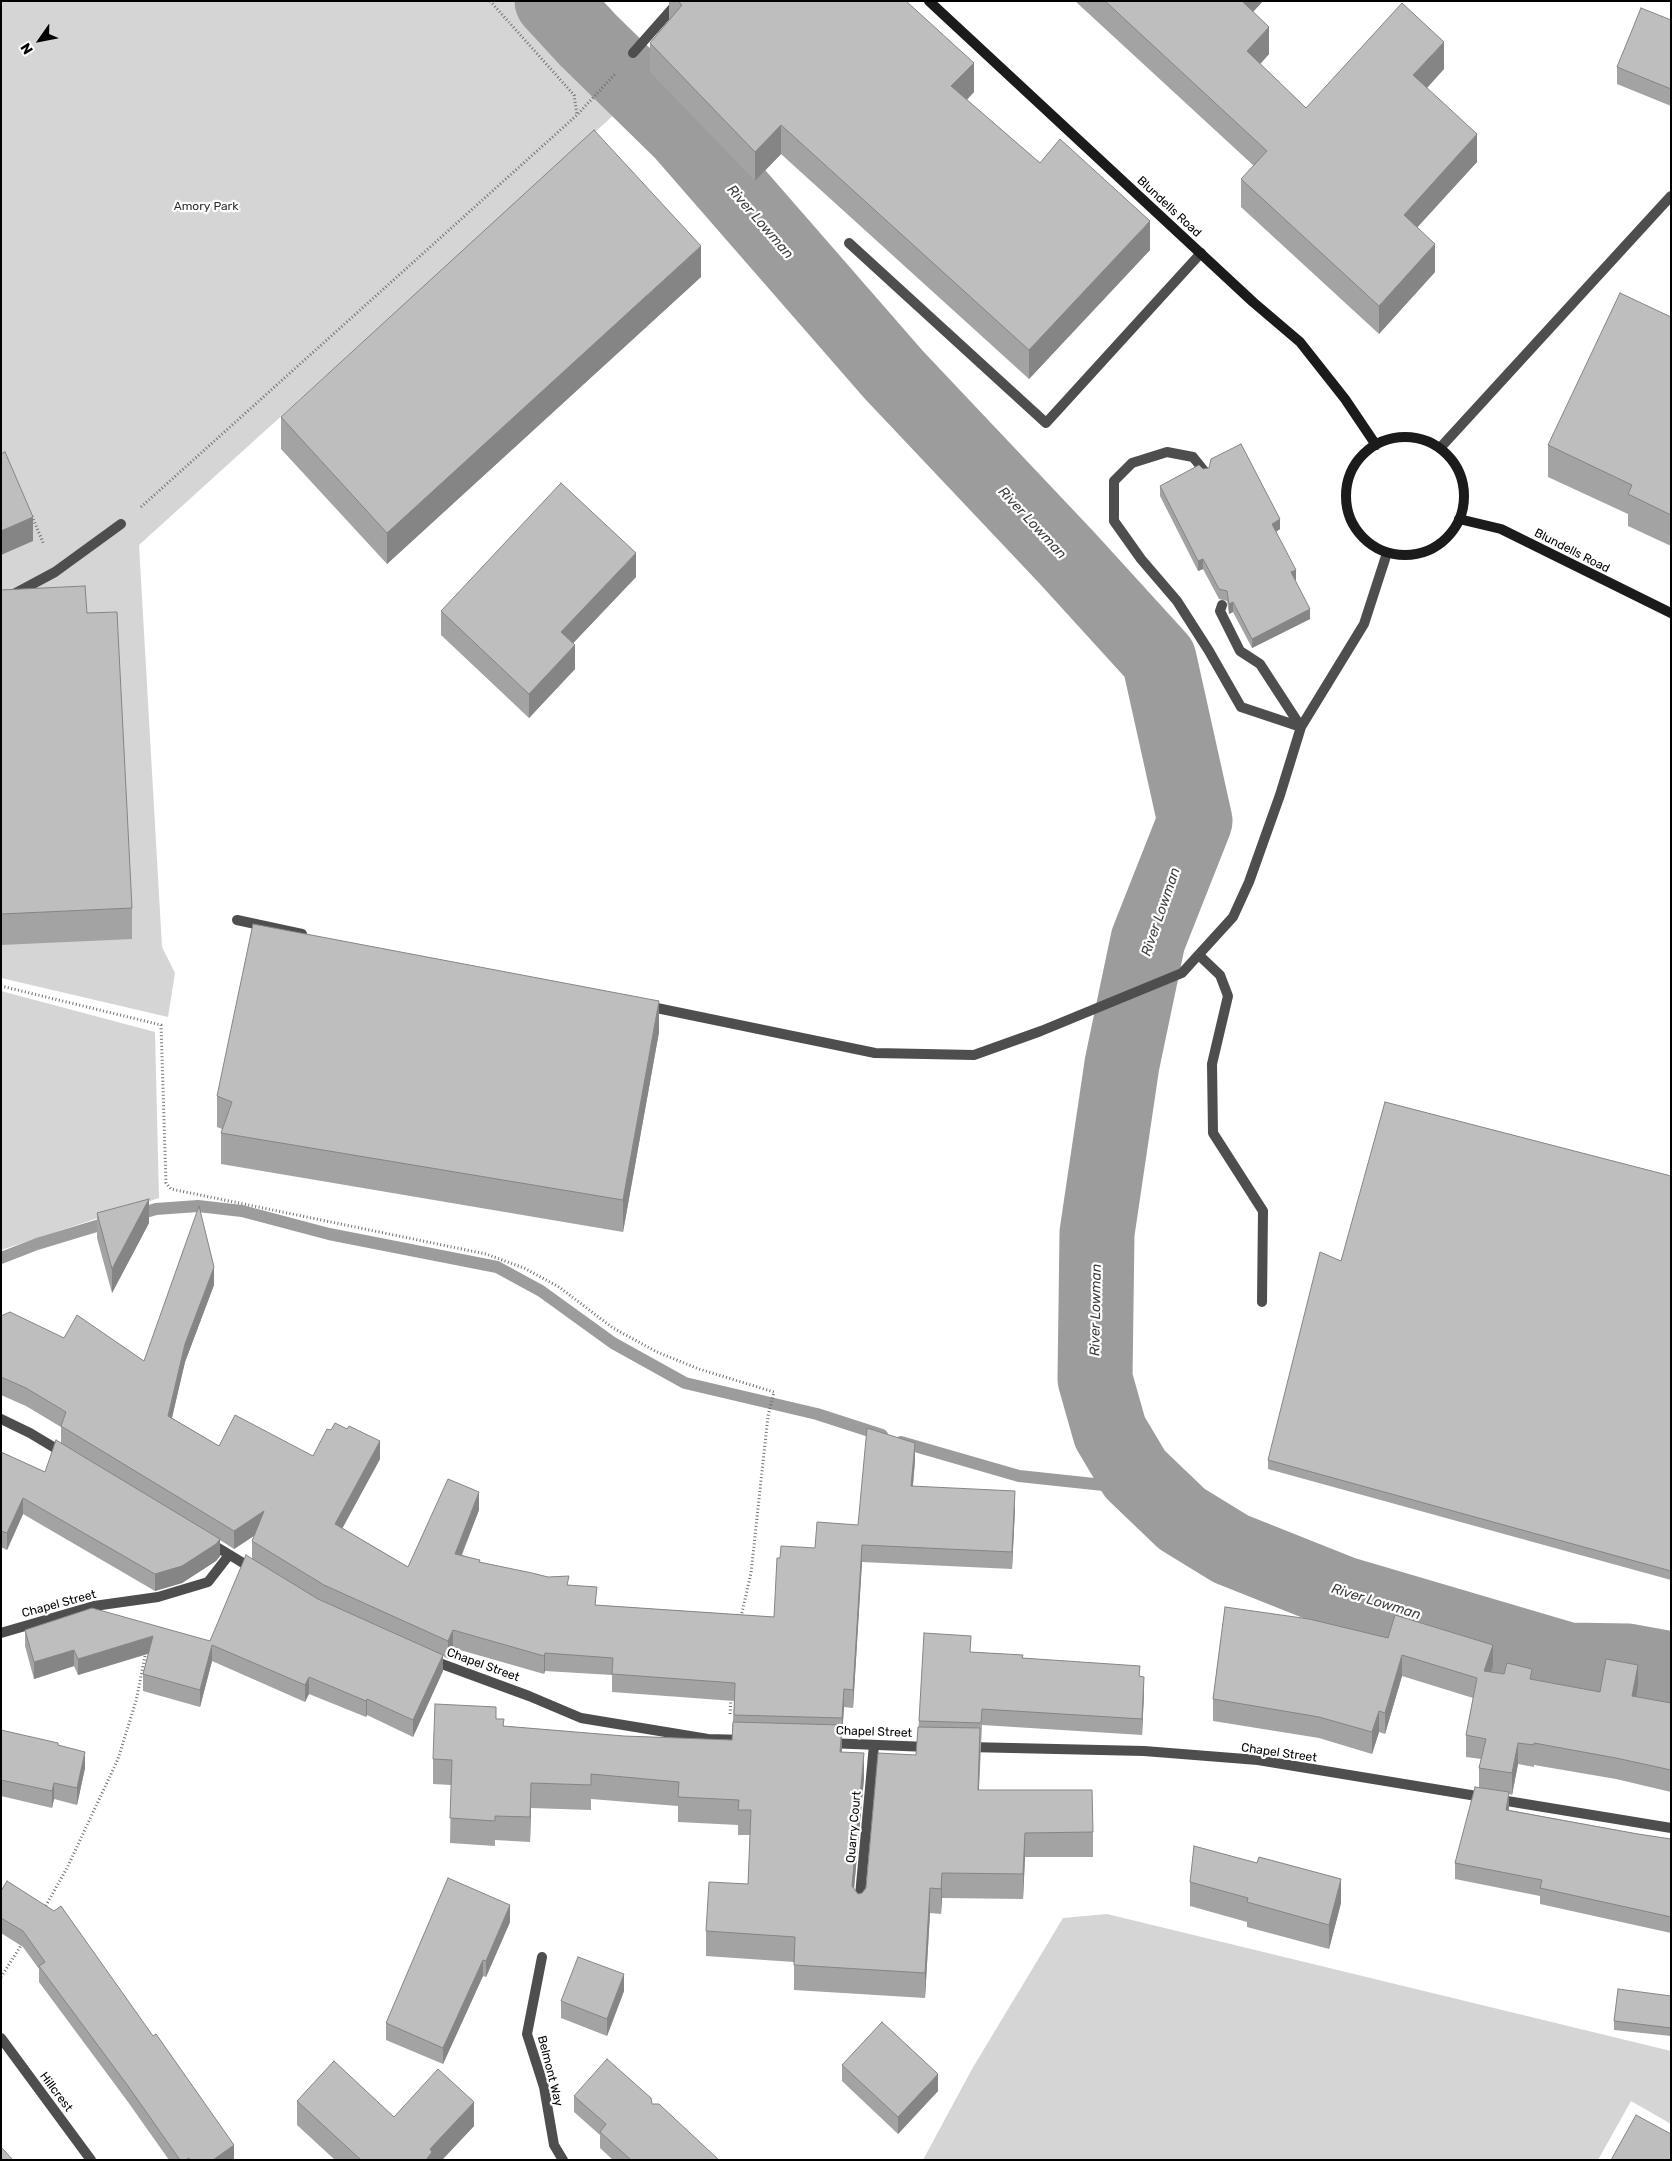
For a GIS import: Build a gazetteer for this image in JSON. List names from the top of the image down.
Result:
{
  "streets": {
    "street": [
      "Blundells Road",
      "Chapel Street",
      "Quarry Court",
      "Belmont Way",
      "Hillcrest"
    ]
  },
  "crossings": [
    ["Chapel Street", "Quarry Court"]
  ],
  "water": ["River Lowman"],
  "parks": ["Amory Park"],
  "north": "bottom left"
}
